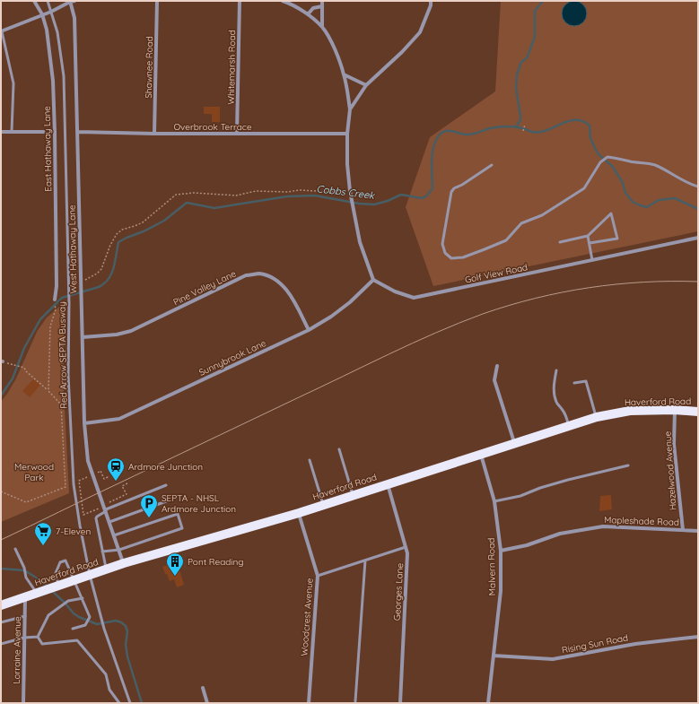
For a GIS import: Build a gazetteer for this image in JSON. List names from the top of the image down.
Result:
{
  "streets": {
    "main road": ["Haverford Road"],
    "street": [
      "Shawnee Road",
      "Whitemarsh Road",
      "Overbrook Terrace",
      "East Hathaway Lane",
      "West Hathaway Lane",
      "Golf View Road",
      "Pine Valley Lane",
      "Sunnybrook Lane",
      "Hazelwood Avenue",
      "Mapleshade Road",
      "Malvern Road",
      "Georges Lane",
      "Woodcrest Avenue",
      "Rising Sun Road",
      "Lorraine Avenue"
    ],
    "lane": ["Red Arrow SEPTA Busway"]
  },
  "crossings": [
    ["Shawnee Road", "Overbrook Terrace"],
    ["Whitemarsh Road", "Overbrook Terrace"],
    ["Overbrook Terrace", "West Hathaway Lane"],
    ["West Hathaway Lane", "Pine Valley Lane"],
    ["West Hathaway Lane", "Sunnybrook Lane"],
    ["West Hathaway Lane", "Haverford Road"],
    ["Golf View Road", "Sunnybrook Lane"],
    ["Pine Valley Lane", "Sunnybrook Lane"],
    ["Red Arrow SEPTA Busway", "Haverford Road"],
    ["Haverford Road", "Hazelwood Avenue"],
    ["Haverford Road", "Malvern Road"],
    ["Haverford Road", "Georges Lane"],
    ["Haverford Road", "Woodcrest Avenue"],
    ["Haverford Road", "Lorraine Avenue"],
    ["Hazelwood Avenue", "Mapleshade Road"],
    ["Mapleshade Road", "Malvern Road"],
    ["Malvern Road", "Rising Sun Road"]
  ],
  "water": ["Cobbs Creek"],
  "parks": ["Merwood Park"],
  "places": {
    "station": ["Ardmore Junction"],
    "parking": ["SEPTA - NHSL Ardmore Junction"],
    "supermarket": ["7-Eleven"],
    "building": ["Pont Reading"]
  }
}
